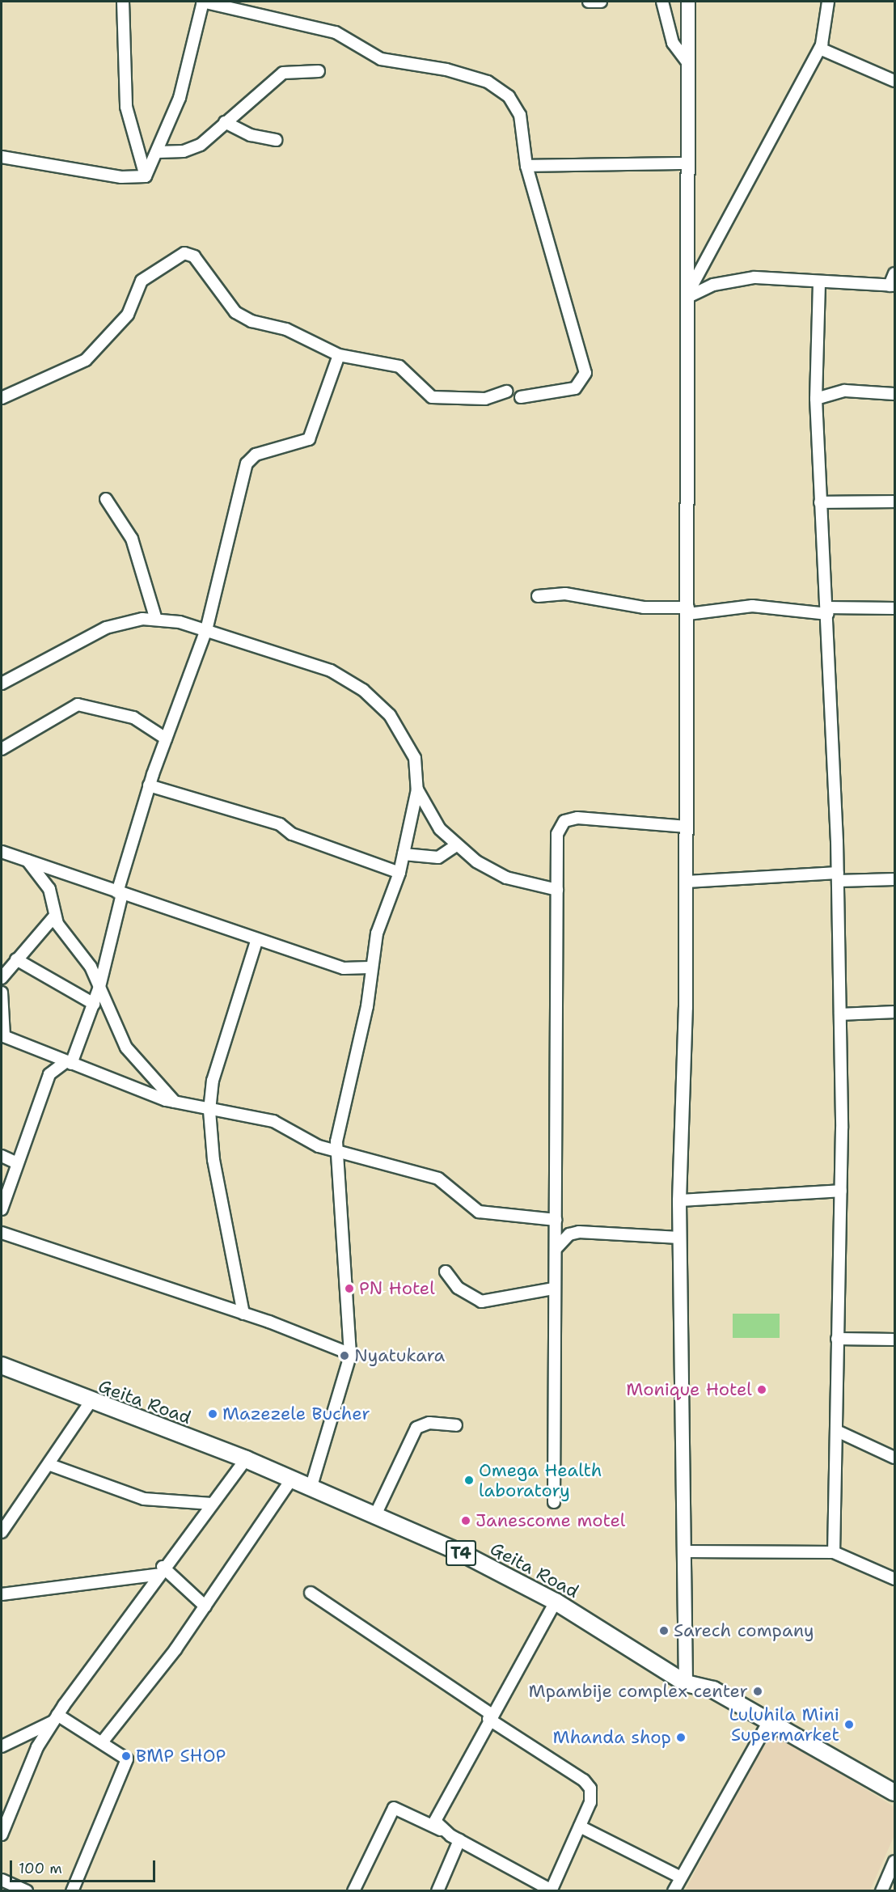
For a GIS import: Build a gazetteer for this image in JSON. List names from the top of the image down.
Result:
{
  "streets": {
    "highway": ["Geita Road", "T4"]
  },
  "places": [
    "PN Hotel",
    "Nyatukara",
    "Monique Hotel",
    "Mazezele Bucher",
    "Omega Health laboratory",
    "Janescome motel",
    "Sarech company",
    "Mpambije complex center",
    "Luluhila Mini Supermarket",
    "Mhanda shop",
    "BMP SHOP"
  ],
  "scale_bar": "100 m"
}
